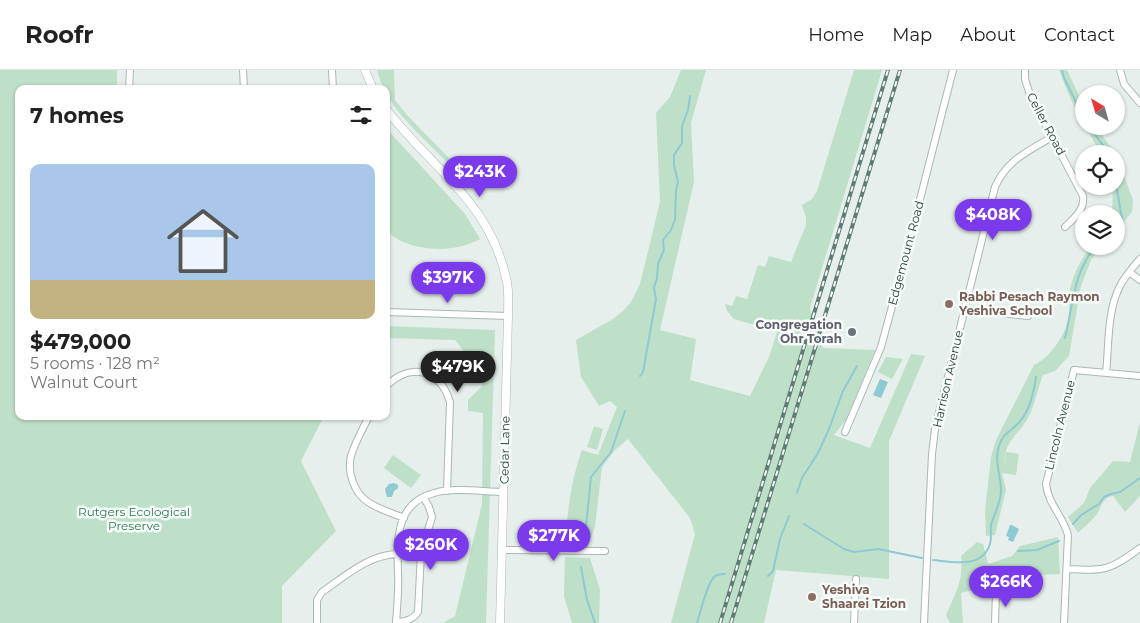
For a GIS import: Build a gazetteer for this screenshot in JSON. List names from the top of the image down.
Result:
{
  "streets": {
    "street": [
      "Celler Road",
      "Edgemount Road",
      "Harrison Avenue",
      "Lincoln Avenue",
      "Cedar Lane"
    ]
  },
  "crossings": [
    ["Celler Road", "Harrison Avenue"]
  ],
  "parks": ["Rutgers Ecological Preserve"],
  "places": ["Rabbi Pesach Raymon Yeshiva School", "Congregation Ohr Torah", "Yeshiva Shaarei Tzion"],
  "north": "top left",
  "page": {
    "header": "Roofr",
    "nav": [
      "Home",
      "Map",
      "About",
      "Contact"
    ],
    "heading": "7 homes",
    "list": [
      {
        "name": "$479,000",
        "note": "5 rooms · 128 m² · Walnut Court"
      }
    ],
    "price": [
      "$243K",
      "$408K",
      "$397K",
      "$479K",
      "$277K",
      "$260K",
      "$266K"
    ]
  }
}
